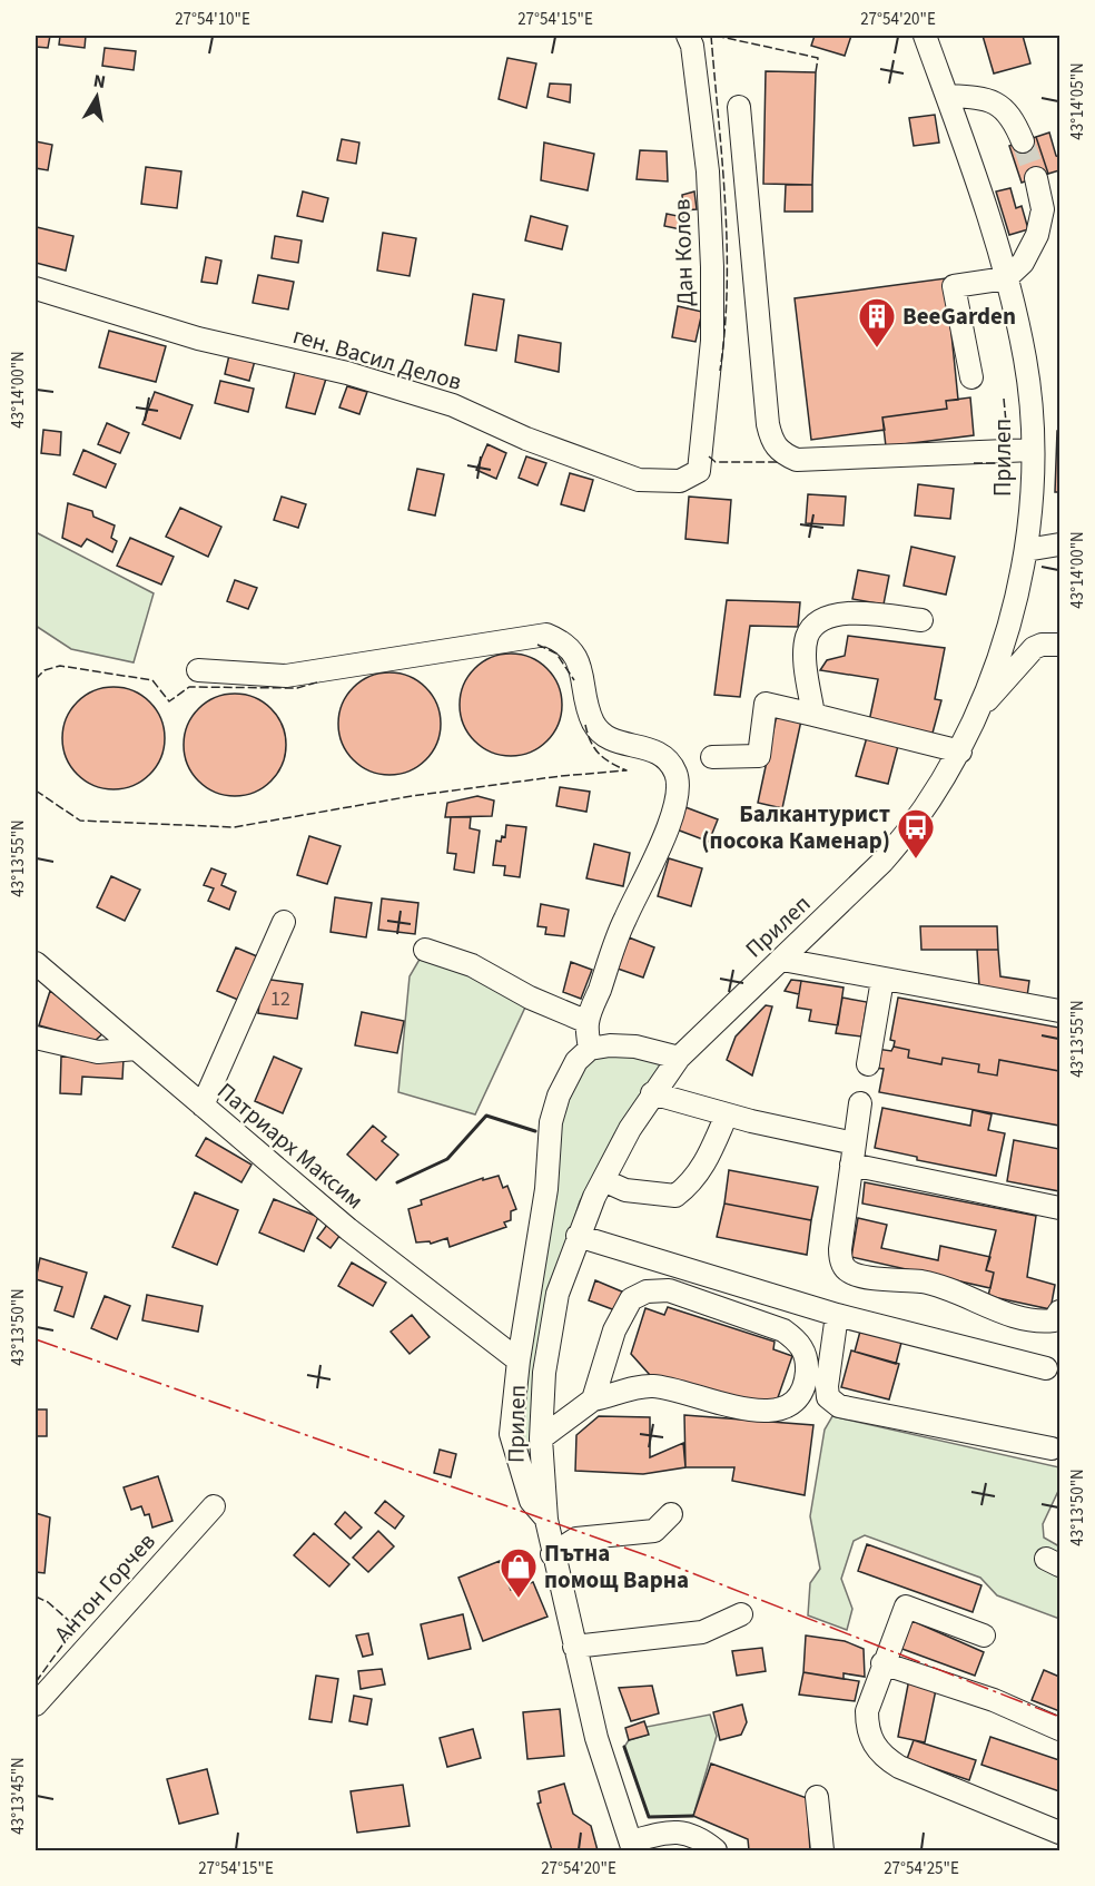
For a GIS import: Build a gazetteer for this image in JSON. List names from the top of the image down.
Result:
{
  "streets": {
    "street": [
      "Дан Колов",
      "ген. Васил Делов",
      "Прилеп",
      "Патриарх Максим",
      "Антон Горчев"
    ]
  },
  "crossings": [
    ["Дан Колов", "ген. Васил Делов"]
  ],
  "places": {
    "building": ["BeeGarden"],
    "bus stop": ["Балкантурист (посока Каменар)"],
    "shop": ["Пътна помощ Варна"]
  },
  "house_numbers": ["12"],
  "north": "top",
  "coordinates": [
    "27°54'10\"E",
    "27°54'15\"E",
    "27°54'20\"E",
    "43°14'05\"N",
    "43°14'00\"N",
    "43°13'55\"N",
    "43°13'50\"N",
    "43°13'45\"N",
    "27°54'25\"E"
  ]
}
